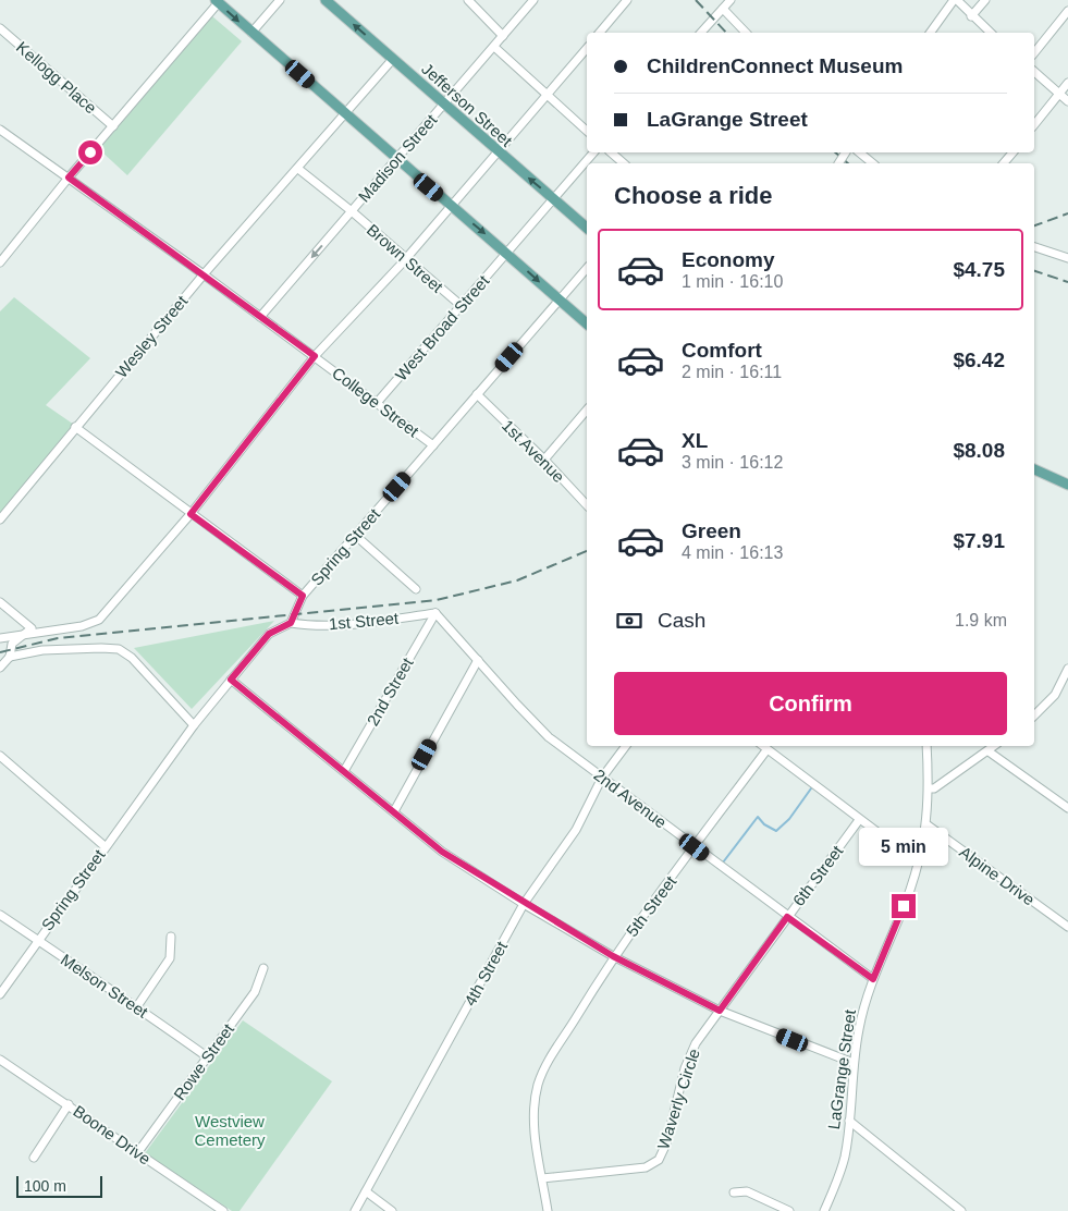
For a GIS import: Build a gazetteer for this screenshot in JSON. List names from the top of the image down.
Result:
{
  "streets": {
    "main road": ["Jefferson Street"],
    "street": [
      "Kellogg Place",
      "Madison Street",
      "Brown Street",
      "West Broad Street",
      "Wesley Street",
      "College Street",
      "1st Avenue",
      "Spring Street",
      "1st Street",
      "2nd Street",
      "2nd Avenue",
      "6th Street",
      "Alpine Drive",
      "5th Street",
      "4th Street",
      "Melson Street",
      "Rowe Street",
      "LaGrange Street",
      "Waverly Circle",
      "Boone Drive"
    ]
  },
  "crossings": [
    ["Jefferson Street", "Madison Street"],
    ["Jefferson Street", "West Broad Street"],
    ["Jefferson Street", "Wesley Street"],
    ["Madison Street", "Brown Street"],
    ["Madison Street", "College Street"],
    ["Brown Street", "West Broad Street"],
    ["Brown Street", "Wesley Street"],
    ["West Broad Street", "College Street"],
    ["Wesley Street", "College Street"],
    ["College Street", "Spring Street"],
    ["1st Avenue", "Spring Street"],
    ["Spring Street", "1st Street"],
    ["Spring Street", "Melson Street"],
    ["1st Street", "2nd Street"],
    ["1st Street", "2nd Avenue"],
    ["2nd Street", "2nd Avenue"],
    ["2nd Avenue", "6th Street"],
    ["2nd Avenue", "5th Street"],
    ["2nd Avenue", "4th Street"],
    ["2nd Avenue", "LaGrange Street"],
    ["6th Street", "Waverly Circle"],
    ["Alpine Drive", "LaGrange Street"],
    ["Melson Street", "Rowe Street"],
    ["Rowe Street", "Boone Drive"]
  ],
  "parks": ["Westview Cemetery"],
  "scale_bar": "100 m",
  "page": {
    "banner": ["ChildrenConnect Museum", "LaGrange Street"],
    "heading": "Choose a ride",
    "list": [
      {
        "name": "Economy",
        "note": "1 min · 16:10",
        "value": "$4.75"
      },
      {
        "name": "Comfort",
        "note": "2 min · 16:11",
        "value": "$6.42"
      },
      {
        "name": "XL",
        "note": "3 min · 16:12",
        "value": "$8.08"
      },
      {
        "name": "Green",
        "note": "4 min · 16:13",
        "value": "$7.91"
      }
    ],
    "pay": ["Cash", "1.9 km"],
    "buttons": "Confirm",
    "bubble": "5 min",
    "scale": "100 m"
  }
}
